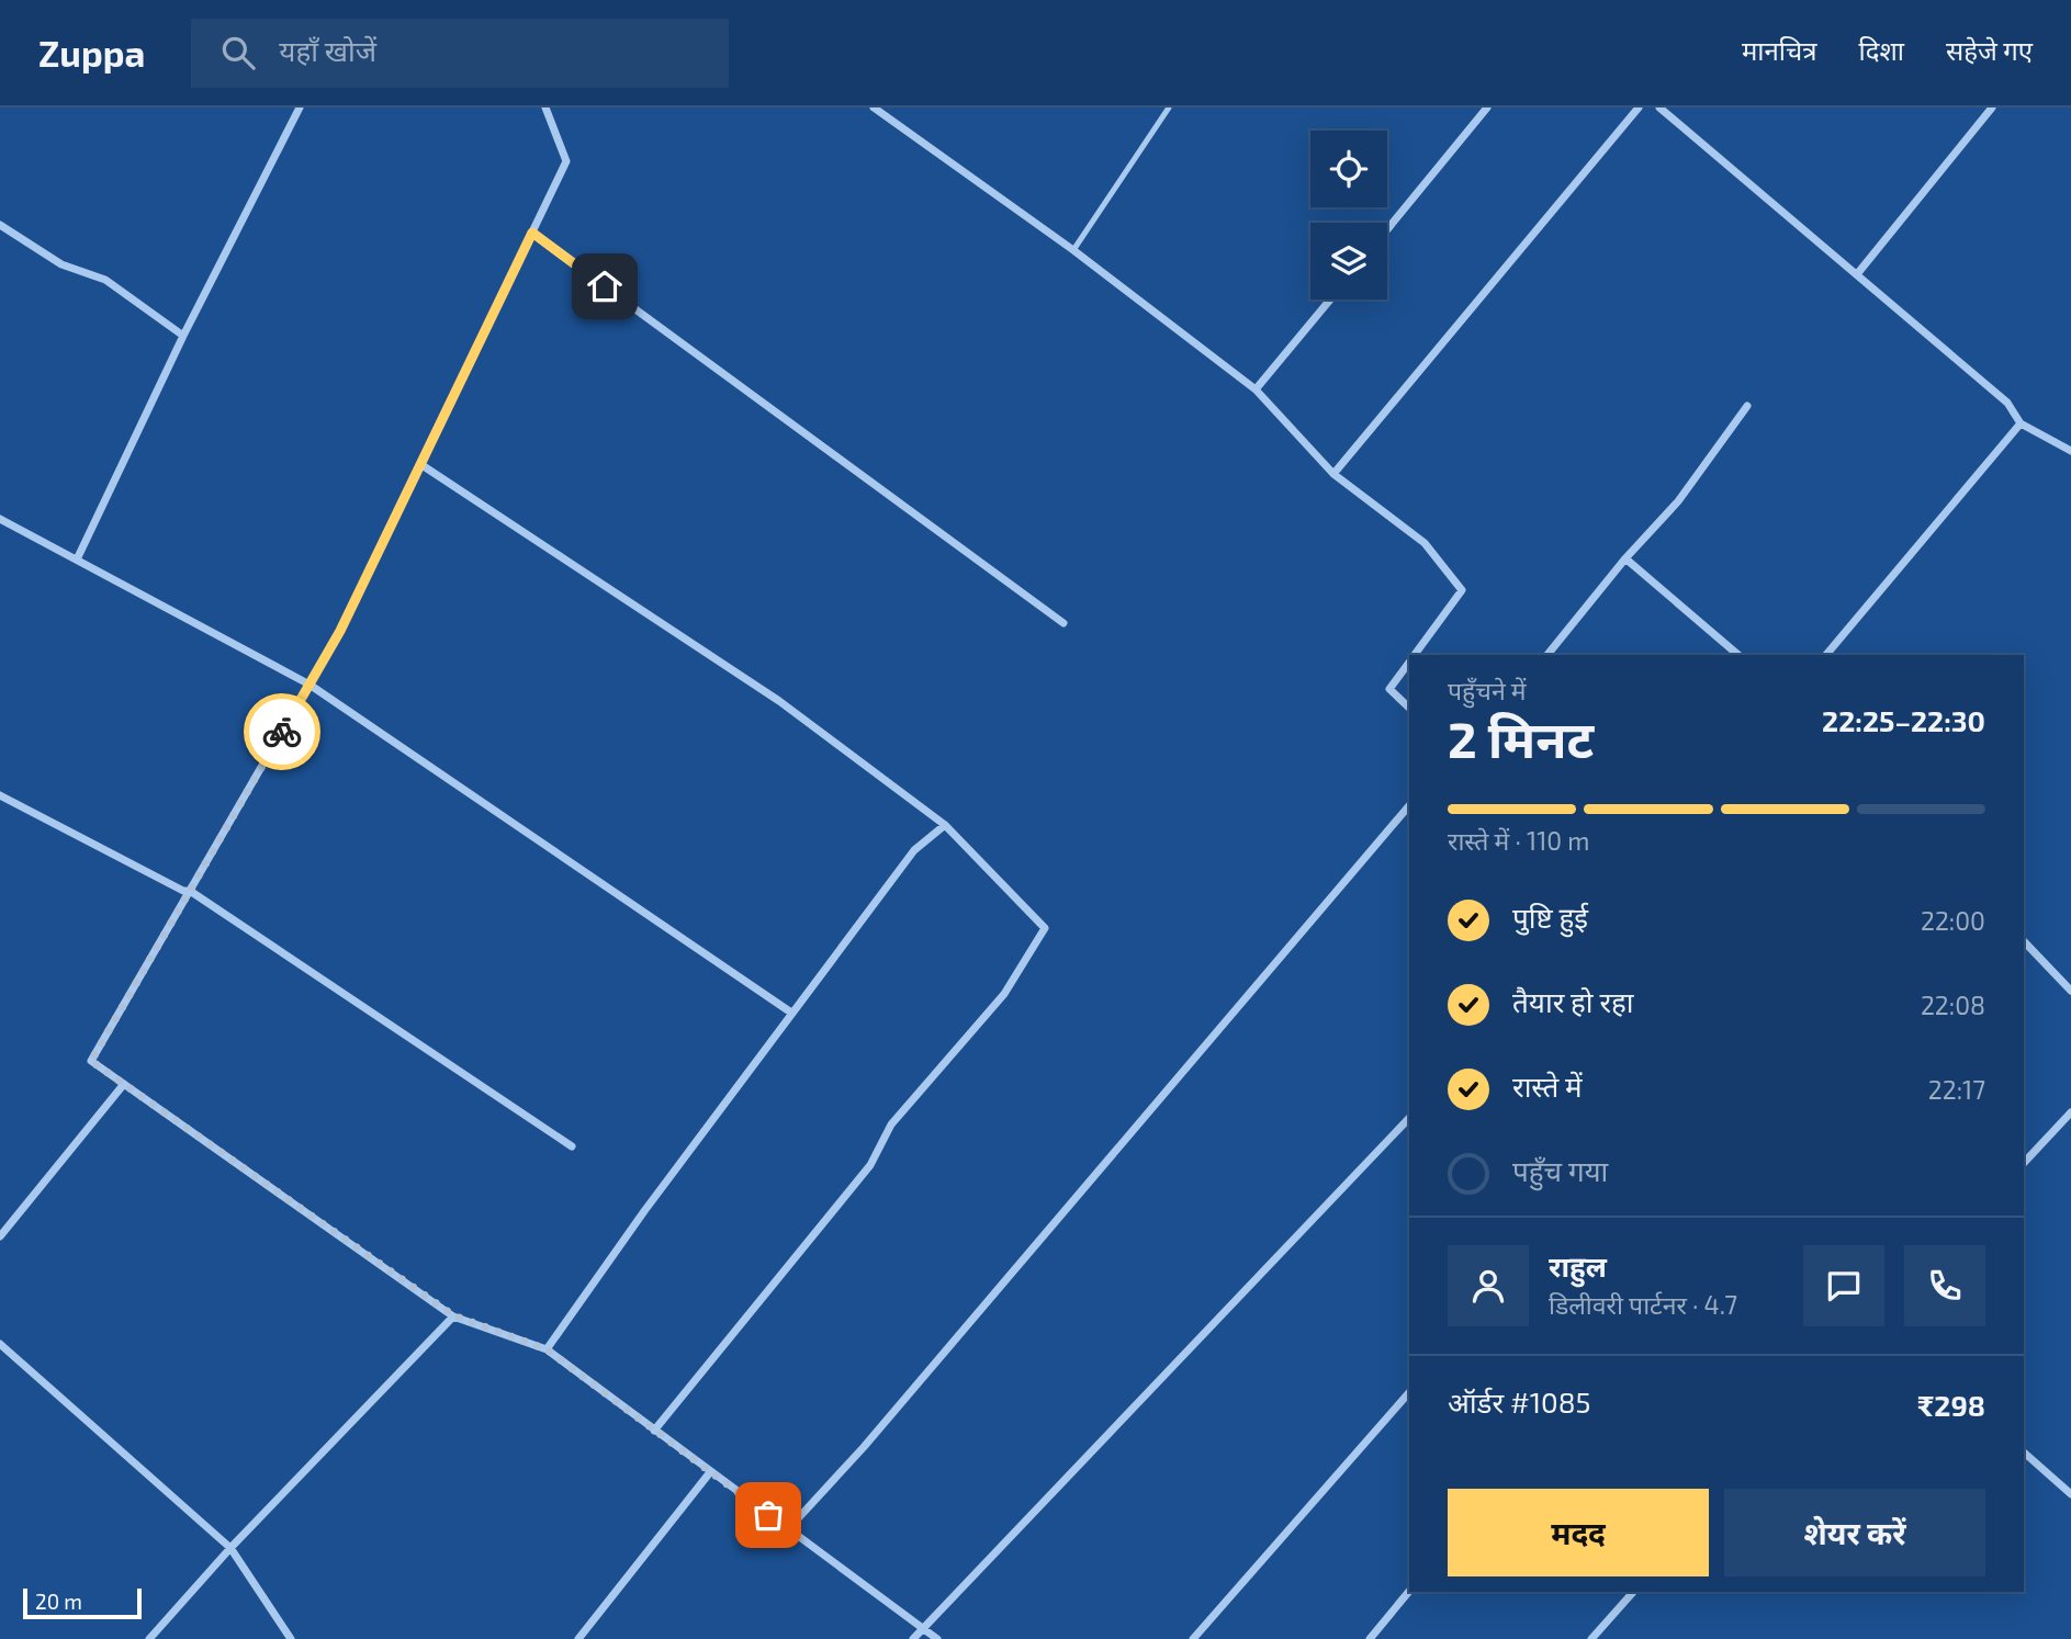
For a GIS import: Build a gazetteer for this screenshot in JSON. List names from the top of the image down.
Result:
{
  "scale_bar": "20 m",
  "page": {
    "header": "Zuppa",
    "search": "यहाँ खोजें",
    "nav": ["मानचित्र", "दिशा", "सहेजे गए"],
    "heading": ["2 मिनट", "पहुँचने में", "22:25–22:30"],
    "panel": [
      "राहुल",
      "डिलीवरी पार्टनर · 4.7",
      "ऑर्डर #1085",
      "₹298"
    ],
    "bar": "रास्ते में · 110 m",
    "list": [
      ["पुष्टि हुई", "22:00"],
      ["तैयार हो रहा", "22:08"],
      ["रास्ते में", "22:17"],
      "पहुँच गया"
    ],
    "buttons": ["मदद", "शेयर करें"],
    "scale": "20 m"
  }
}
